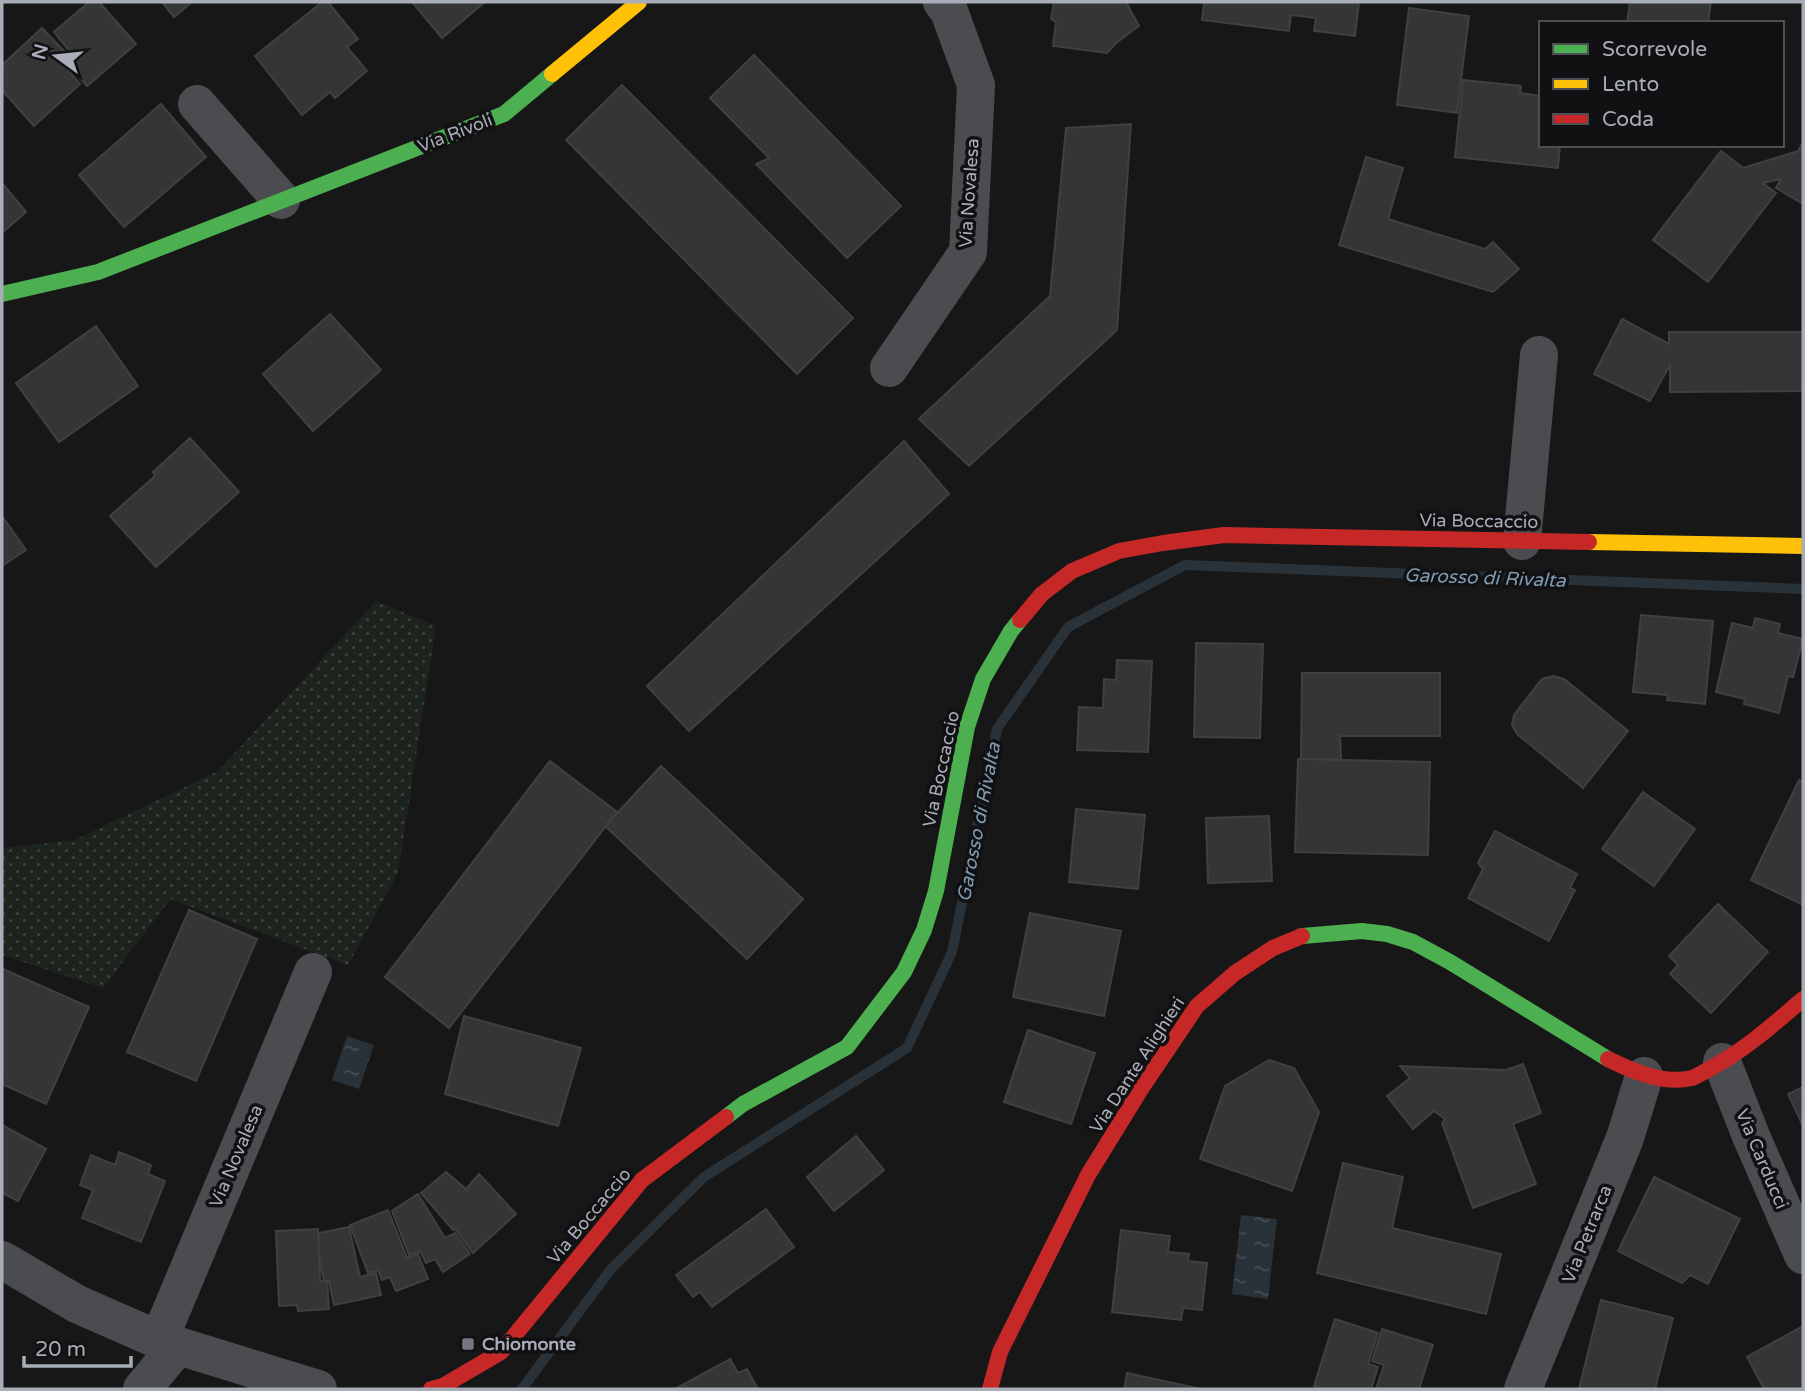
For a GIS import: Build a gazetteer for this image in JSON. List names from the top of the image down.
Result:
{
  "streets": {
    "street": [
      "Via Rivoli",
      "Via Novalesa",
      "Via Boccaccio",
      "Via Dante Alighieri",
      "Via Carducci",
      "Via Petrarca"
    ]
  },
  "crossings": [
    ["Via Dante Alighieri", "Via Carducci"],
    ["Via Dante Alighieri", "Via Petrarca"]
  ],
  "water": ["Garosso di Rivalta"],
  "places": {
    "transit": ["Chiomonte"]
  },
  "legend": ["Scorrevole", "Lento", "Coda"],
  "scale_bar": "20 m",
  "north": "left"
}
